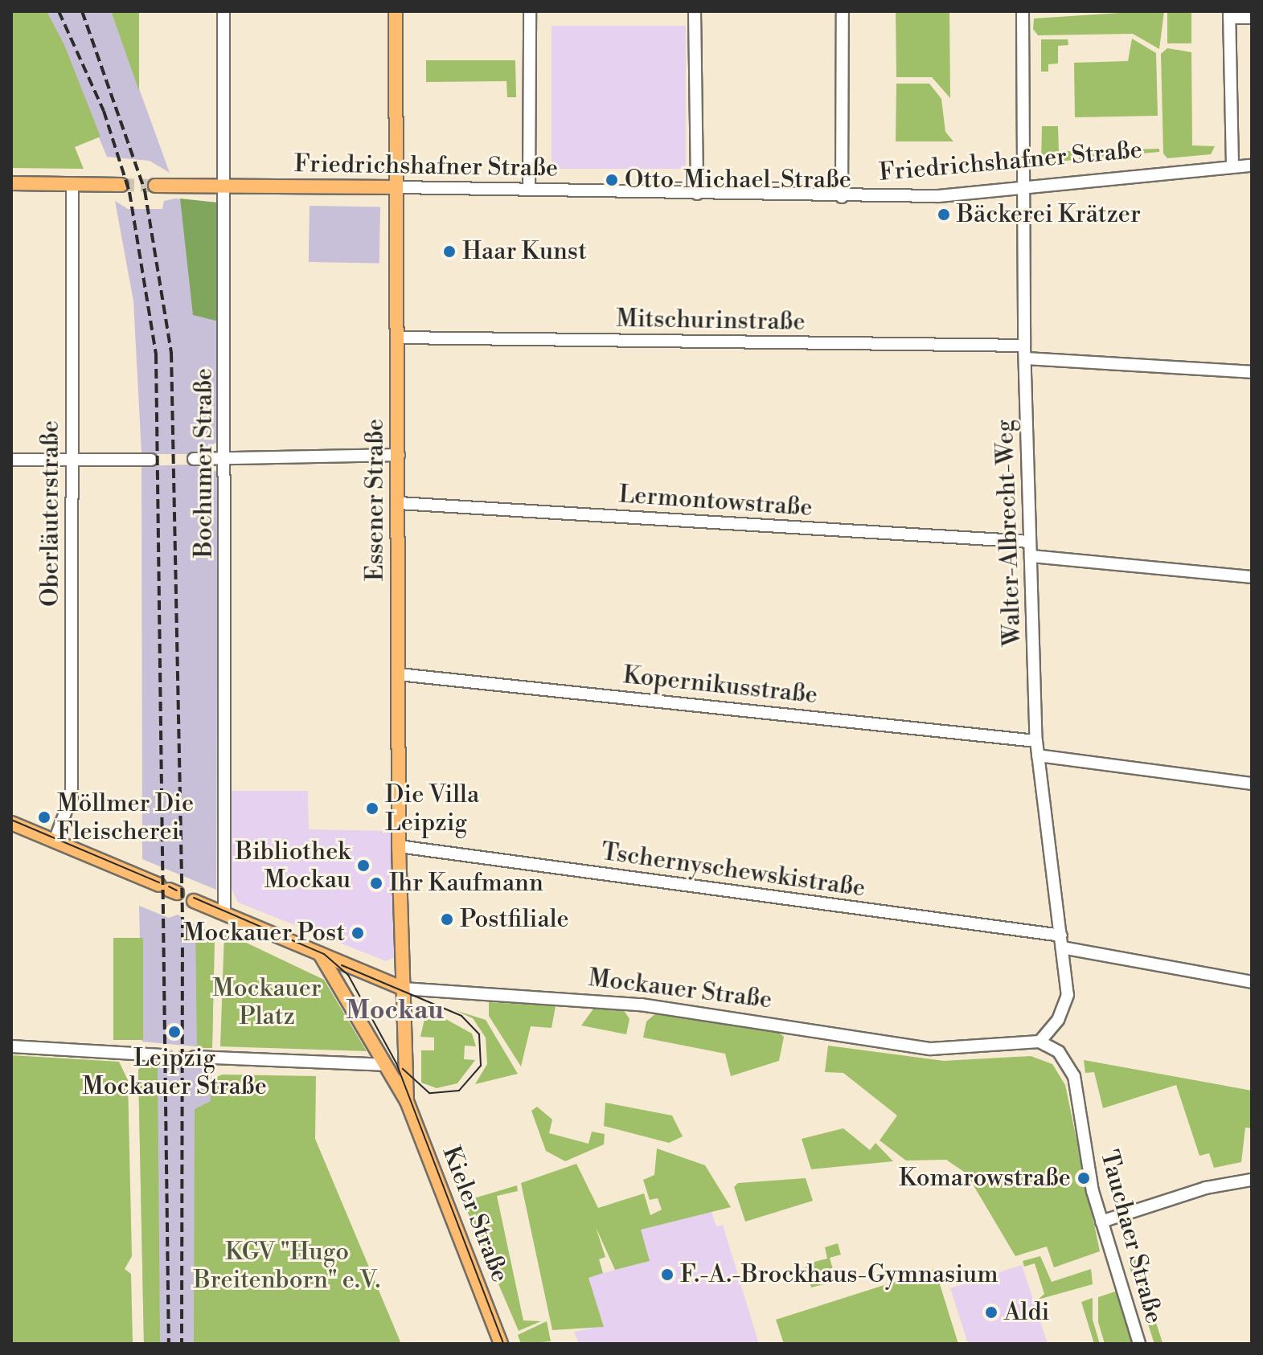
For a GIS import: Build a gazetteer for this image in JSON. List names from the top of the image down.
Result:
{
  "streets": {
    "main road": [
      "Friedrichshafner Straße",
      "Essener Straße",
      "Mockauer Straße",
      "Kieler Straße"
    ],
    "street": [
      "Mitschurinstraße",
      "Bochumer Straße",
      "Lermontowstraße",
      "Oberläuterstraße",
      "Walter-Albrecht-Weg",
      "Kopernikusstraße",
      "Tschernyschewskistraße",
      "Tauchaer Straße"
    ]
  },
  "crossings": [
    ["Friedrichshafner Straße", "Bochumer Straße"],
    ["Friedrichshafner Straße", "Essener Straße"],
    ["Friedrichshafner Straße", "Walter-Albrecht-Weg"],
    ["Mitschurinstraße", "Essener Straße"],
    ["Mitschurinstraße", "Walter-Albrecht-Weg"],
    ["Bochumer Straße", "Mockauer Straße"],
    ["Essener Straße", "Lermontowstraße"],
    ["Essener Straße", "Kopernikusstraße"],
    ["Essener Straße", "Tschernyschewskistraße"],
    ["Essener Straße", "Mockauer Straße"],
    ["Essener Straße", "Kieler Straße"],
    ["Lermontowstraße", "Walter-Albrecht-Weg"],
    ["Walter-Albrecht-Weg", "Kopernikusstraße"],
    ["Walter-Albrecht-Weg", "Tschernyschewskistraße"],
    ["Walter-Albrecht-Weg", "Mockauer Straße"],
    ["Walter-Albrecht-Weg", "Tauchaer Straße"],
    ["Mockauer Straße", "Kieler Straße"],
    ["Mockauer Straße", "Tauchaer Straße"]
  ],
  "districts": ["Mockau"],
  "parks": ["Mockauer Platz", "KGV \"Hugo Breitenborn\" e.V."],
  "places": [
    "Otto-Michael-Straße",
    "Bäckerei Krätzer",
    "Haar Kunst",
    "Die Villa Leipzig",
    "Möllmer Die Fleischerei",
    "Bibliothek Mockau",
    "Ihr Kaufmann",
    "Postfiliale",
    "Mockauer Post",
    "Leipzig Mockauer Straße",
    "Komarowstraße",
    "F.-A.-Brockhaus-Gymnasium",
    "Aldi"
  ]
}
